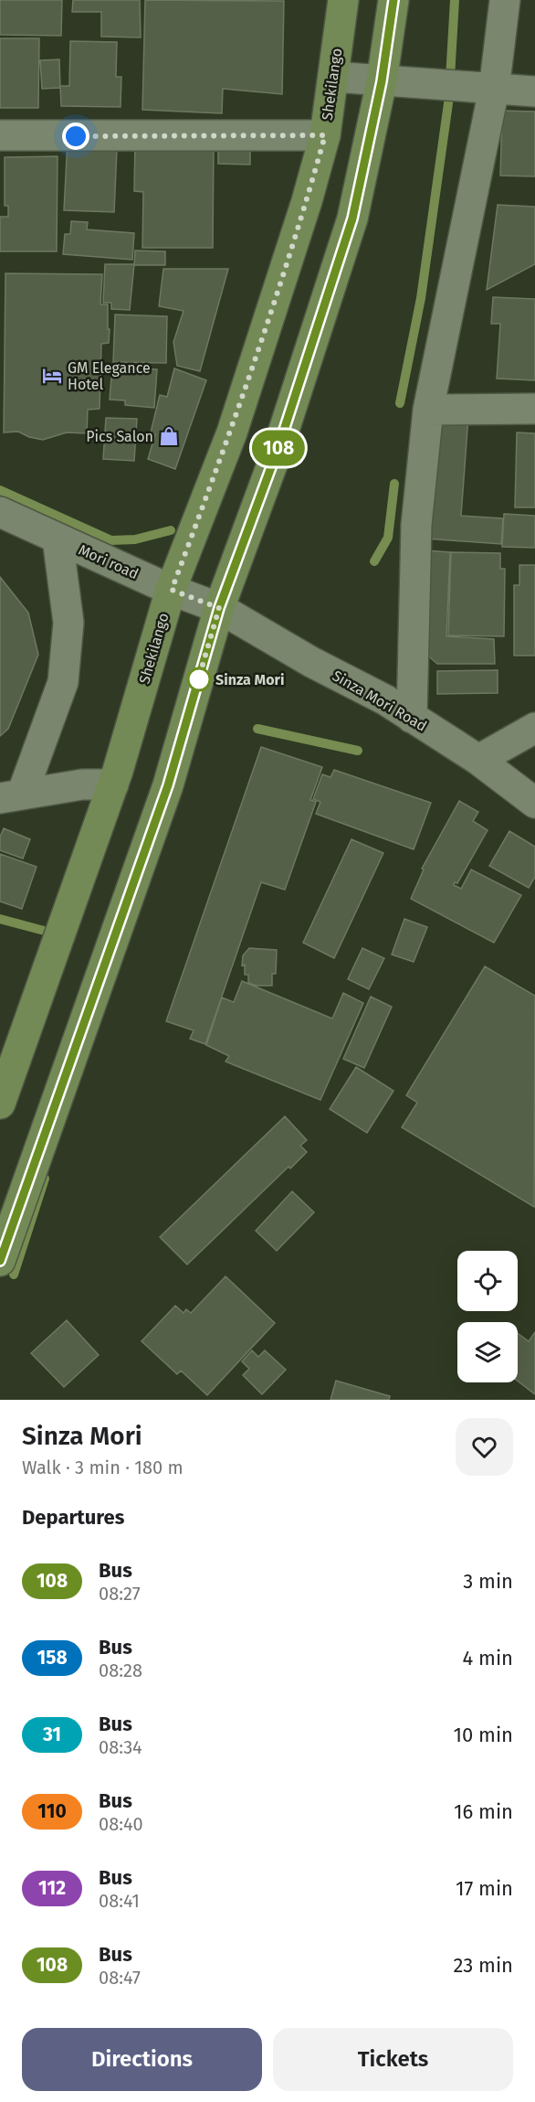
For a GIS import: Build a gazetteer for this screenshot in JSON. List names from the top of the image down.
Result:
{
  "streets": {
    "main road": ["Shekilango"],
    "street": ["Mori road", "Sinza Mori Road"]
  },
  "crossings": [
    ["Shekilango", "Mori road"],
    ["Mori road", "Sinza Mori Road"]
  ],
  "places": {
    "hotel": ["GM Elegance Hotel"],
    "shop": ["Pics Salon"],
    "other": ["Sinza Mori"]
  },
  "lines": ["bus line 108"],
  "page": {
    "on_map": "108",
    "heading": [
      ["Sinza Mori", "Walk · 3 min · 180 m"],
      "Departures"
    ],
    "list": [
      {
        "mark": "108",
        "name": "Bus",
        "note": "08:27",
        "value": "3 min"
      },
      {
        "mark": "158",
        "name": "Bus",
        "note": "08:28",
        "value": "4 min"
      },
      {
        "mark": "31",
        "name": "Bus",
        "note": "08:34",
        "value": "10 min"
      },
      {
        "mark": "110",
        "name": "Bus",
        "note": "08:40",
        "value": "16 min"
      },
      {
        "mark": "112",
        "name": "Bus",
        "note": "08:41",
        "value": "17 min"
      },
      {
        "mark": "108",
        "name": "Bus",
        "note": "08:47",
        "value": "23 min"
      }
    ],
    "buttons": ["Directions", "Tickets"]
  }
}
